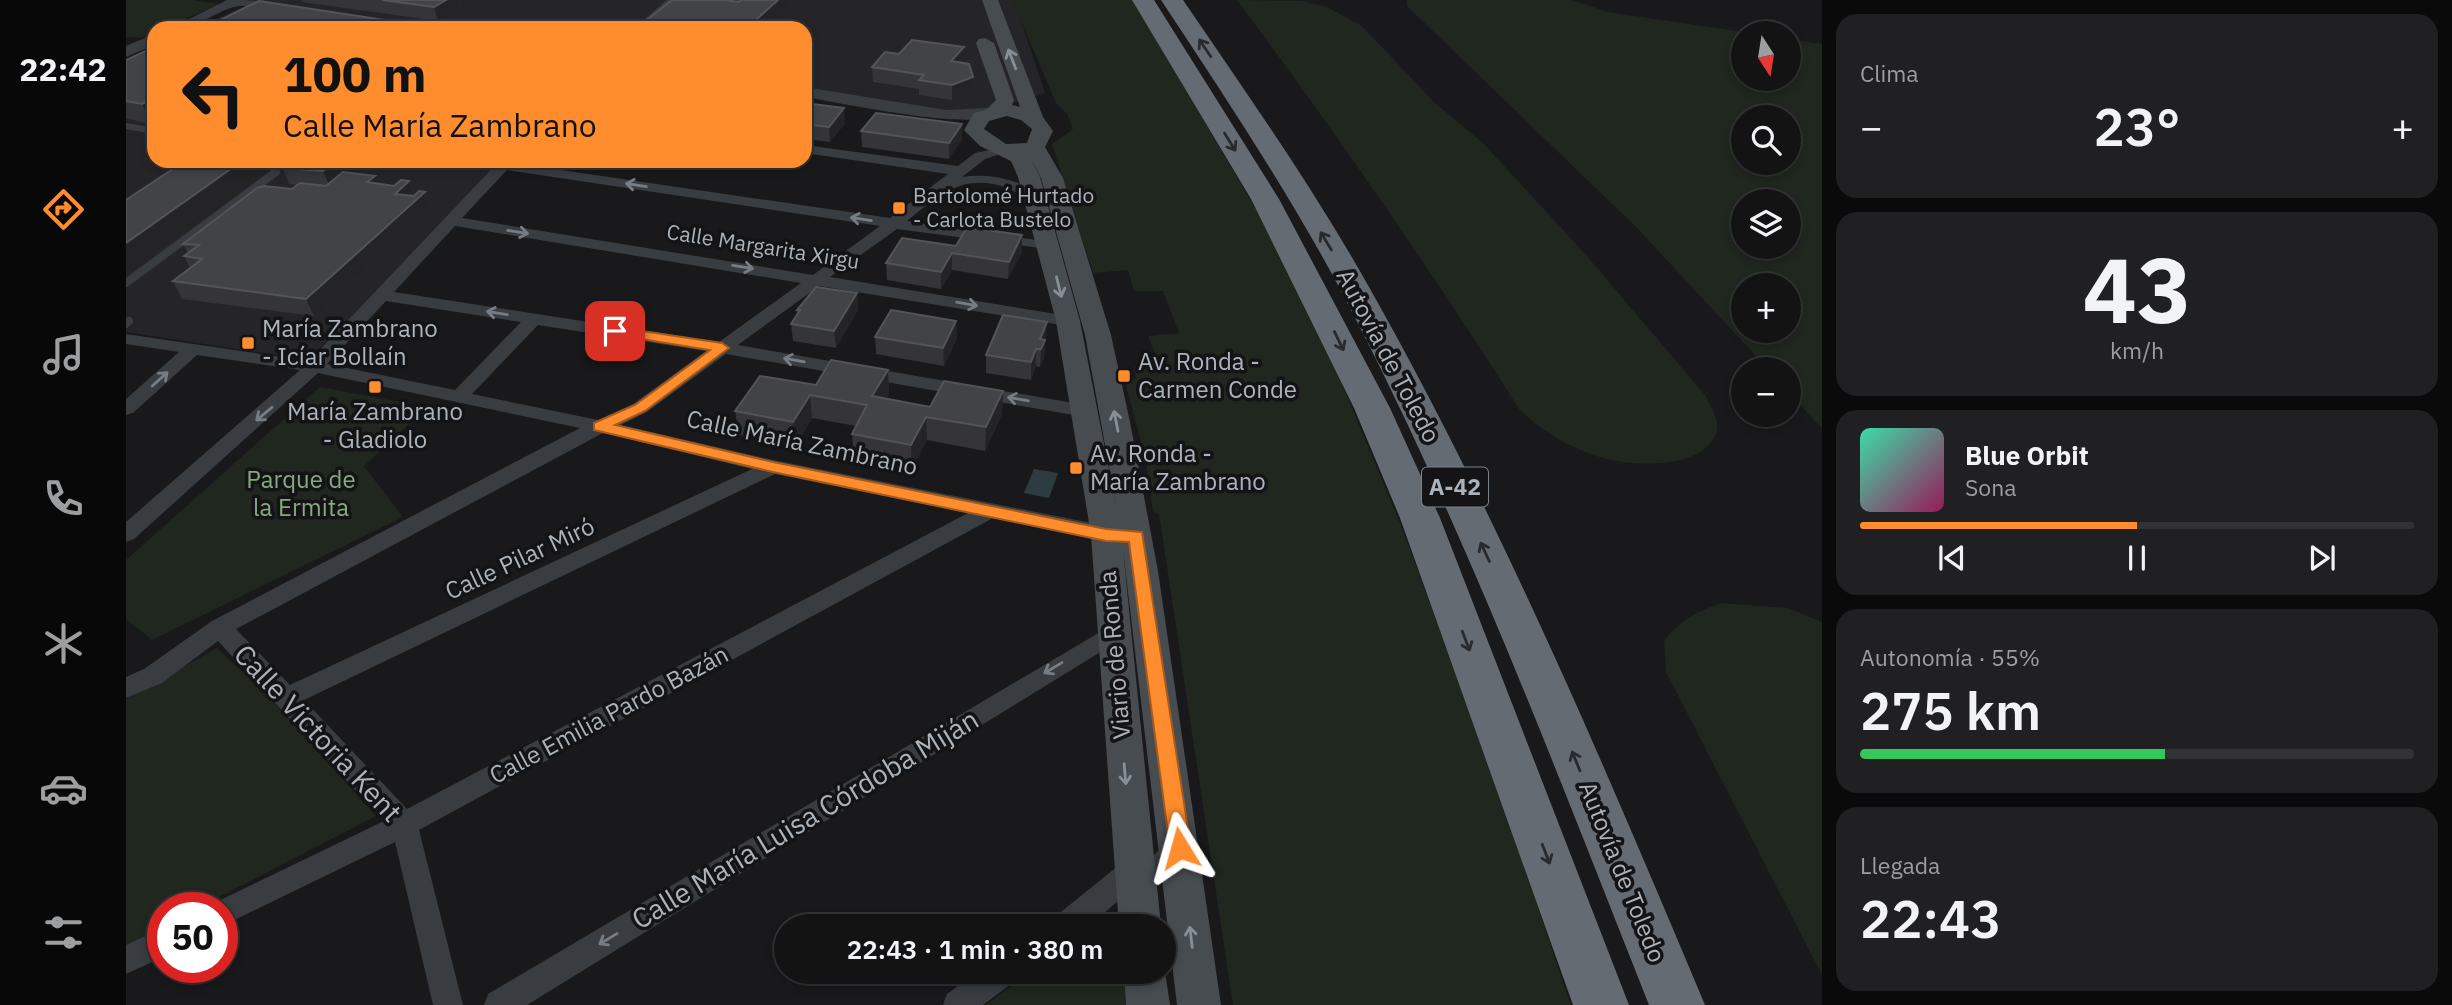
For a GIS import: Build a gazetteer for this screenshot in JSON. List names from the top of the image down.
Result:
{
  "streets": {
    "highway": ["Autovía de Toledo", "A-42"],
    "main road": ["Viario de Ronda"],
    "street": [
      "Calle Margarita Xirgu",
      "Calle María Zambrano",
      "Calle Pilar Miró",
      "Calle Emilia Pardo Bazán",
      "Calle Victoria Kent",
      "Calle María Luisa Córdoba Miján"
    ]
  },
  "crossings": [
    ["Calle Margarita Xirgu", "Viario de Ronda"],
    ["Calle María Zambrano", "Calle Pilar Miró"],
    ["Calle María Zambrano", "Viario de Ronda"],
    ["Calle María Zambrano", "Calle Emilia Pardo Bazán"],
    ["Calle Pilar Miró", "Calle Victoria Kent"],
    ["Viario de Ronda", "Calle María Luisa Córdoba Miján"],
    ["Calle Emilia Pardo Bazán", "Calle Victoria Kent"]
  ],
  "one_way": ["Calle María Luisa Córdoba Miján"],
  "parks": ["Parque de la Ermita"],
  "places": {
    "transit": [
      "Bartolomé Hurtado - Carlota Bustelo",
      "María Zambrano - Icíar Bollaín",
      "Av. Ronda - Carmen Conde",
      "María Zambrano - Gladiolo",
      "Av. Ronda - María Zambrano"
    ]
  },
  "north": "bottom",
  "page": {
    "tabs": "22:42",
    "tile": [
      "Clima",
      ["43", "km/h"],
      ["Autonomía · 55%", "275 km"],
      ["Llegada", "22:43"]
    ],
    "map_buttons": ["+", "−"],
    "turn": ["100 m", "Calle María Zambrano"],
    "heat": ["−", "23°", "+"],
    "song": ["Blue Orbit", "Sona"],
    "limit": "50",
    "trip": "22:43 · 1 min · 380 m"
  }
}
